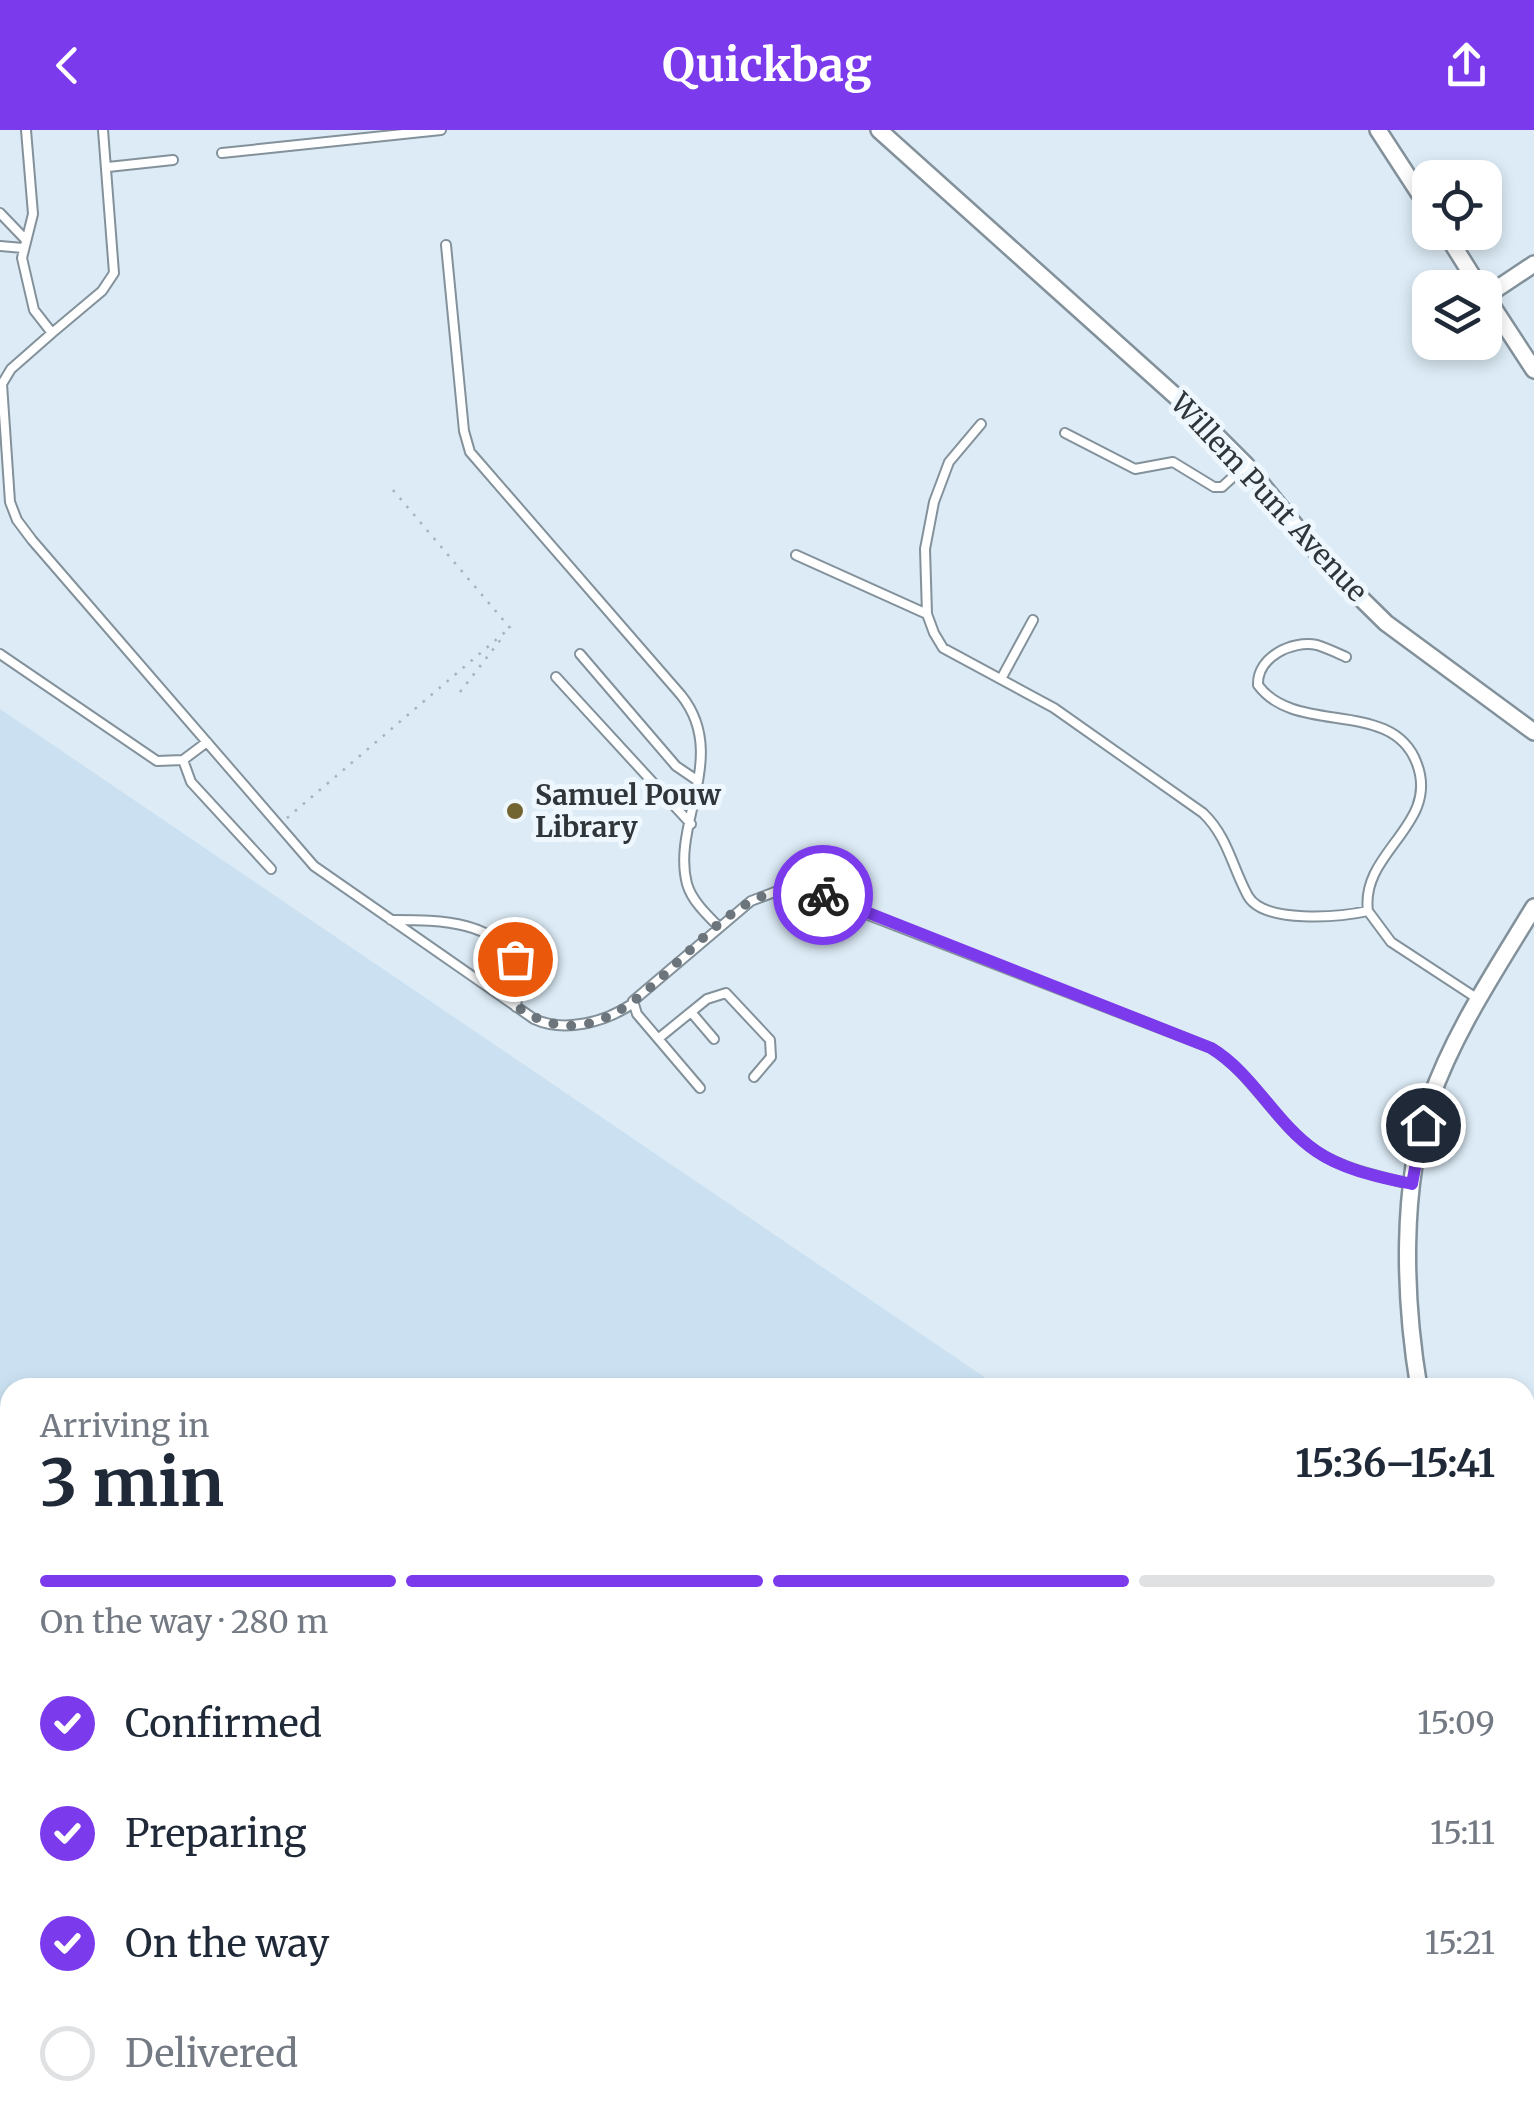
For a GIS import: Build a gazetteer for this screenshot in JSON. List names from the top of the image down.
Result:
{
  "streets": {
    "street": ["Willem Punt Avenue"]
  },
  "places": ["Samuel Pouw Library"],
  "page": {
    "header": "Quickbag",
    "heading": ["3 min", "Arriving in", "15:36–15:41"],
    "bar": "On the way · 280 m",
    "list": [
      ["Confirmed", "15:09"],
      ["Preparing", "15:11"],
      ["On the way", "15:21"],
      "Delivered"
    ]
  }
}
